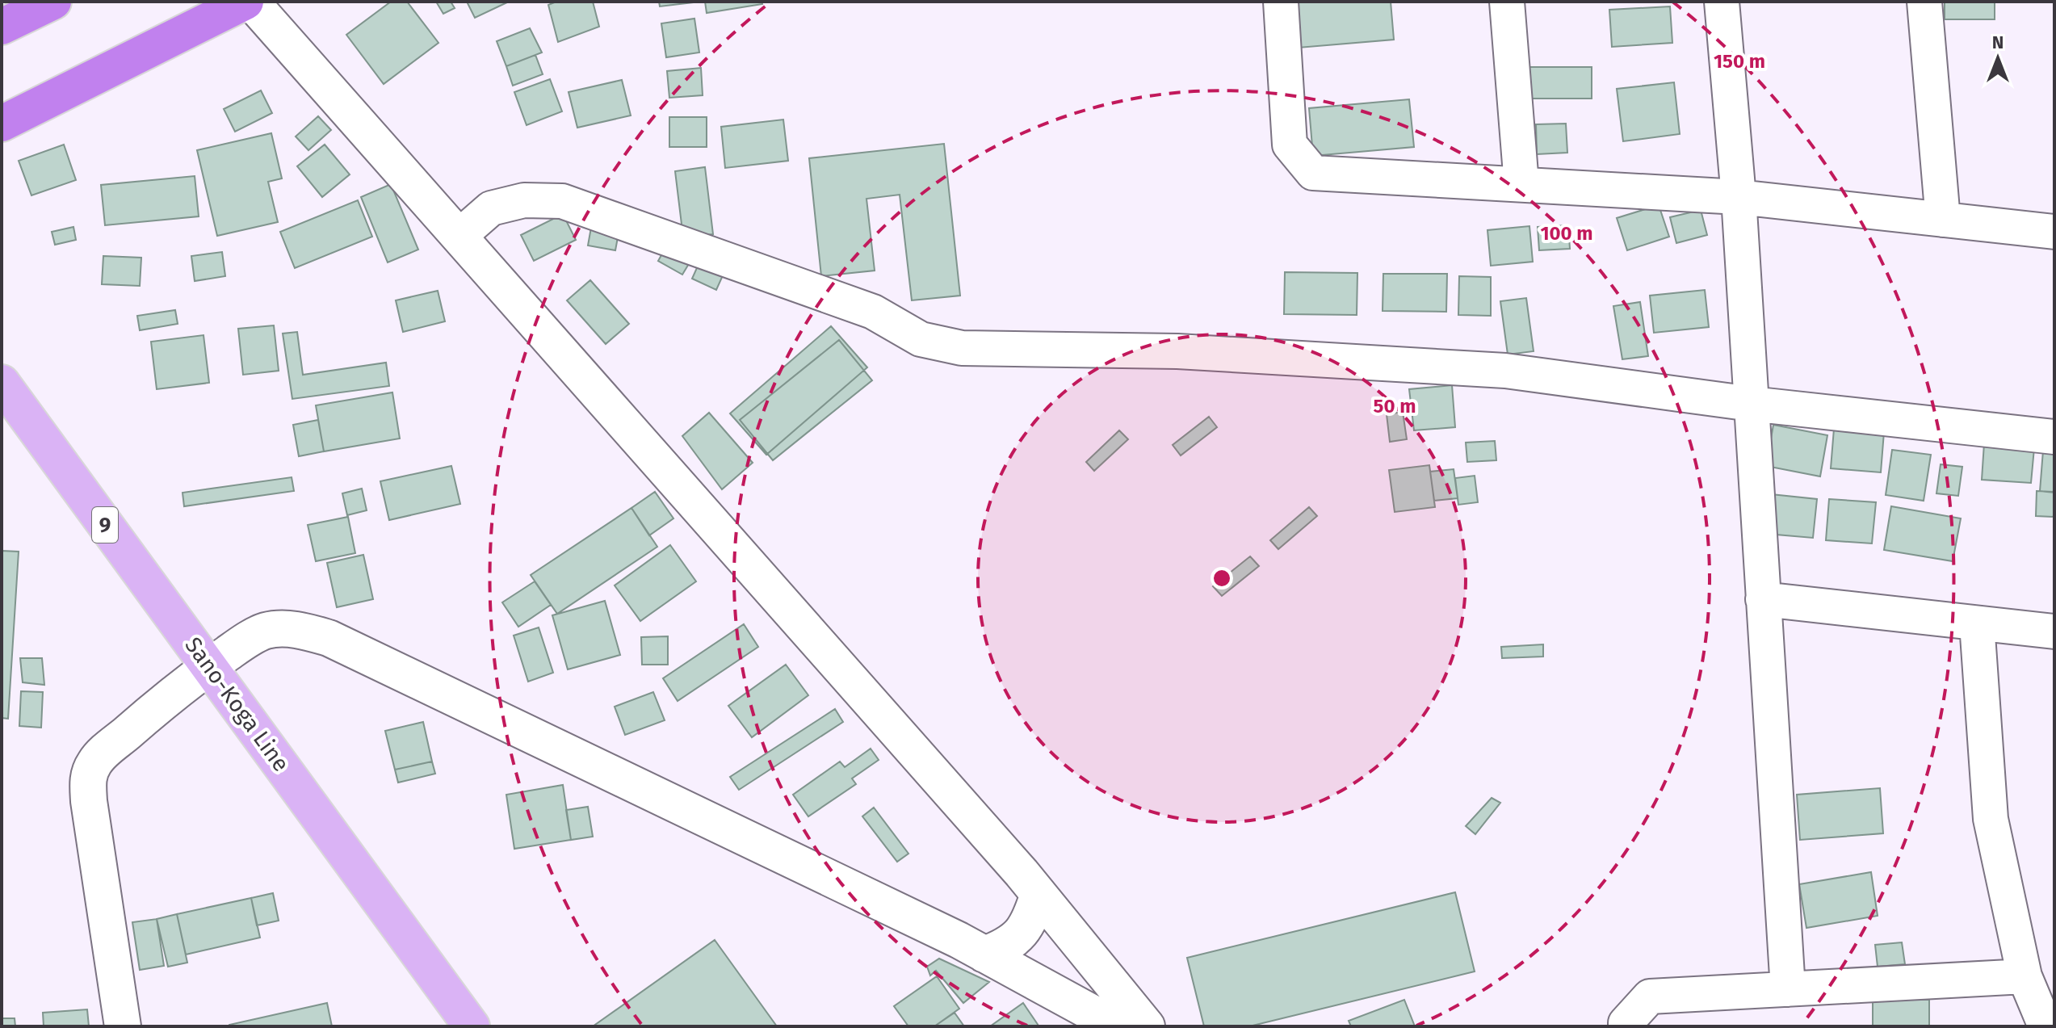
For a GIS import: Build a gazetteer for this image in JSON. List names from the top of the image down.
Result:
{
  "streets": {
    "main road": ["9", "Sano-Koga Line"]
  },
  "north": "top",
  "rings": ["150 m", "100 m", "50 m"]
}
